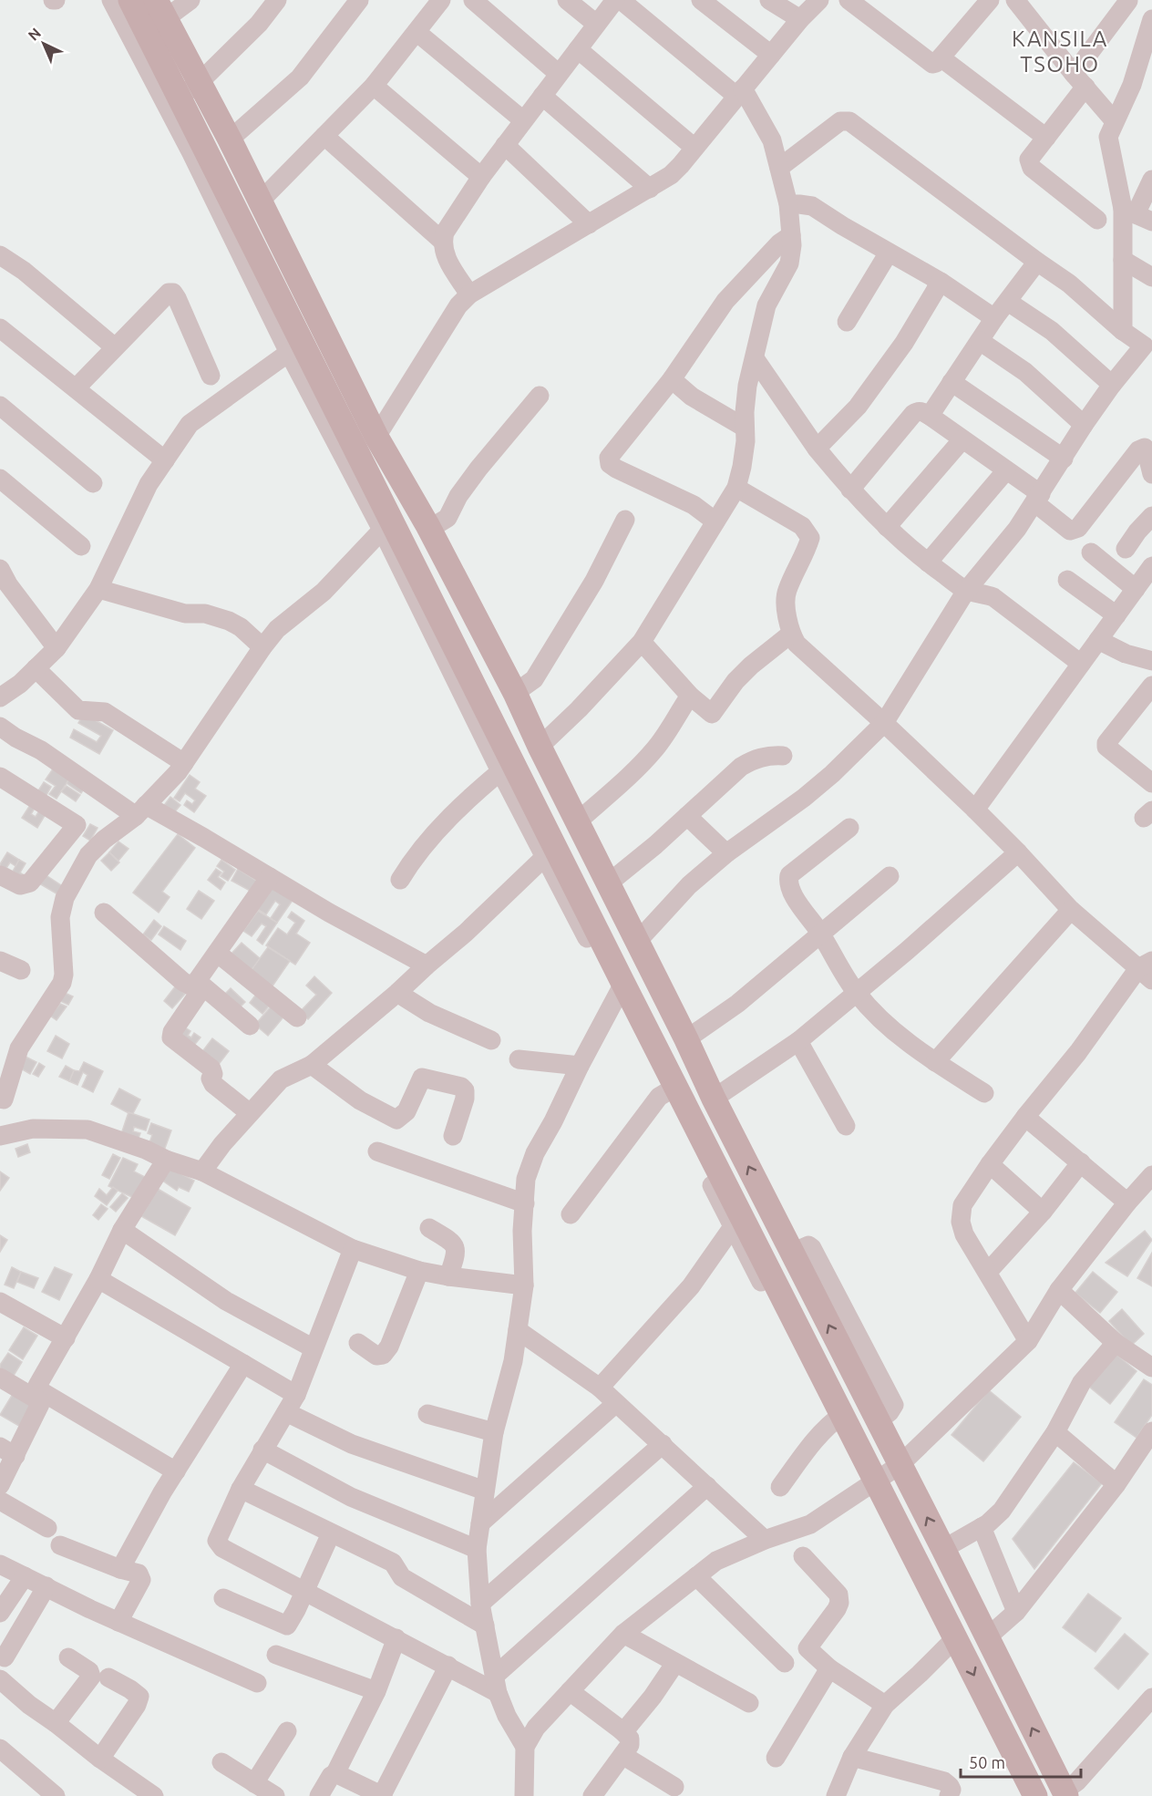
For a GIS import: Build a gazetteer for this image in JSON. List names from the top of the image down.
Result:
{
  "districts": ["KANSILA TSOHO"],
  "scale_bar": "50 m",
  "north": "top left"
}
